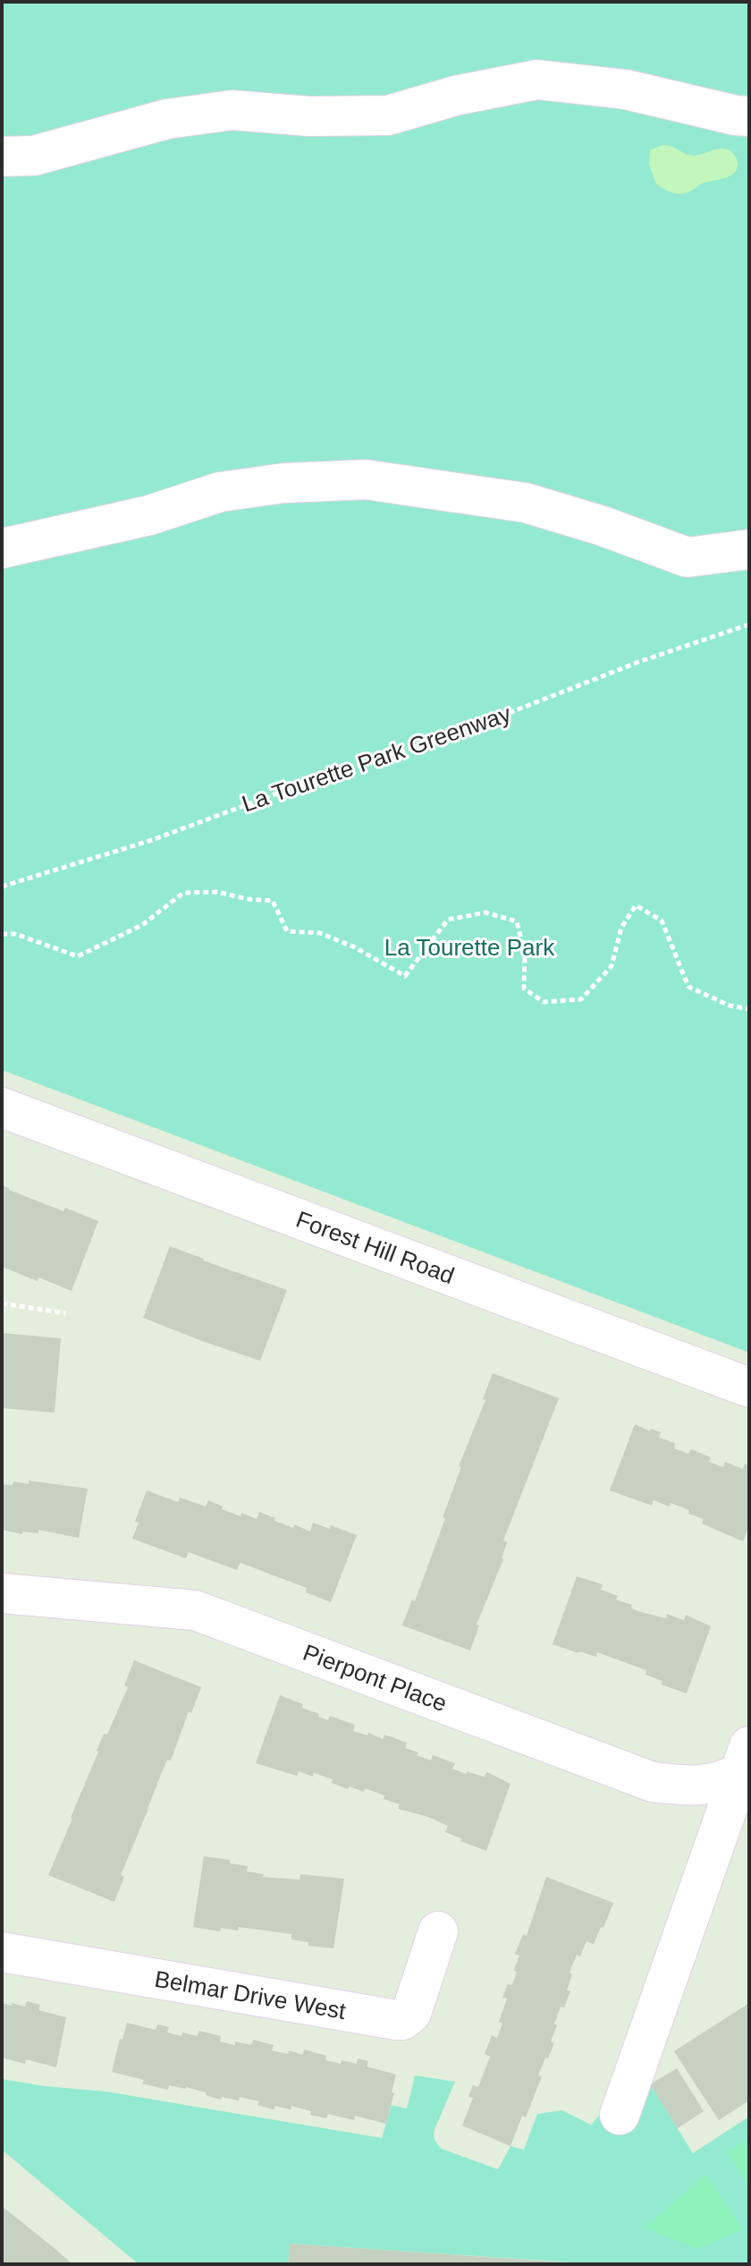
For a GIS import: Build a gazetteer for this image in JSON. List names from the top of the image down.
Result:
{
  "streets": {
    "street": ["Forest Hill Road", "Pierpont Place", "Belmar Drive West"],
    "path": ["La Tourette Park Greenway"]
  },
  "parks": ["La Tourette Park"]
}
